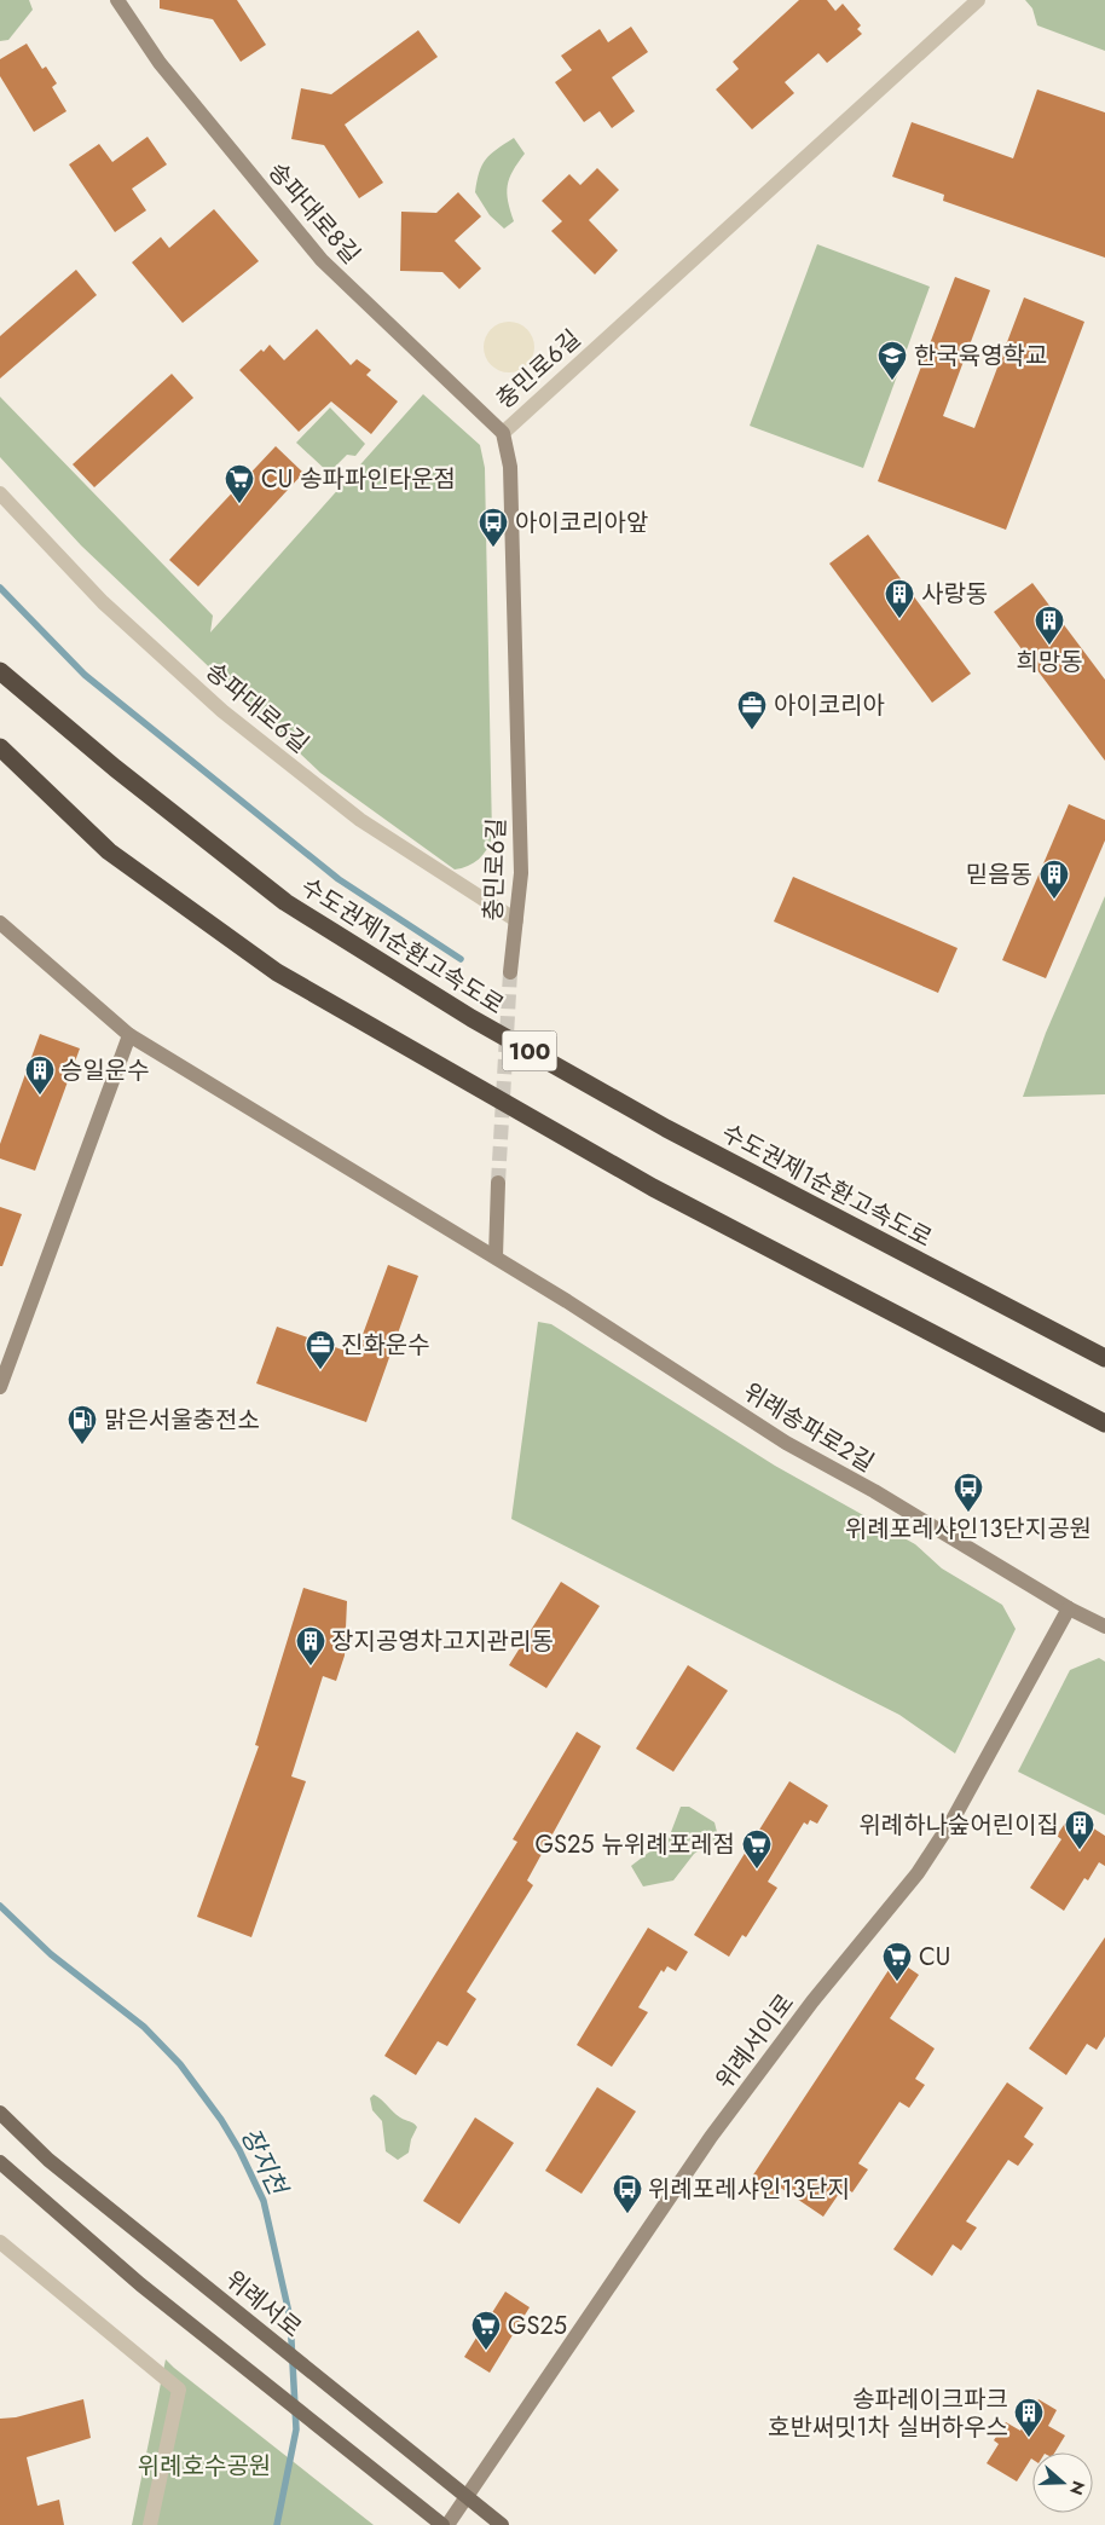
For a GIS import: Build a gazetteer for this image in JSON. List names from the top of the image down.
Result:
{
  "streets": {
    "highway": ["수도권제1순환고속도로", "100"],
    "main road": ["위례서로"],
    "street": [
      "송파대로8길",
      "충민로6길",
      "송파대로6길",
      "위례송파로2길",
      "위례서이로"
    ]
  },
  "crossings": [
    ["송파대로8길", "충민로6길"],
    ["충민로6길", "송파대로6길"],
    ["위례송파로2길", "위례서이로"],
    ["위례서이로", "위례서로"]
  ],
  "water": ["장지천"],
  "parks": ["위례호수공원"],
  "places": {
    "school or university": ["한국육영학교"],
    "supermarket": [
      "CU 송파파인타운점",
      "GS25 뉴위례포레점",
      "CU",
      "GS25"
    ],
    "bus stop": ["아이코리아앞", "위례포레샤인13단지공원", "위례포레샤인13단지"],
    "building": [
      "사랑동",
      "희망동",
      "믿음동",
      "승일운수",
      "장지공영차고지관리동",
      "위례하나숲어린이집",
      "송파레이크파크 호반써밋1차 실버하우스"
    ],
    "office": ["아이코리아", "진화운수"],
    "fuel station": ["맑은서울충전소"]
  },
  "north": "right"
}
